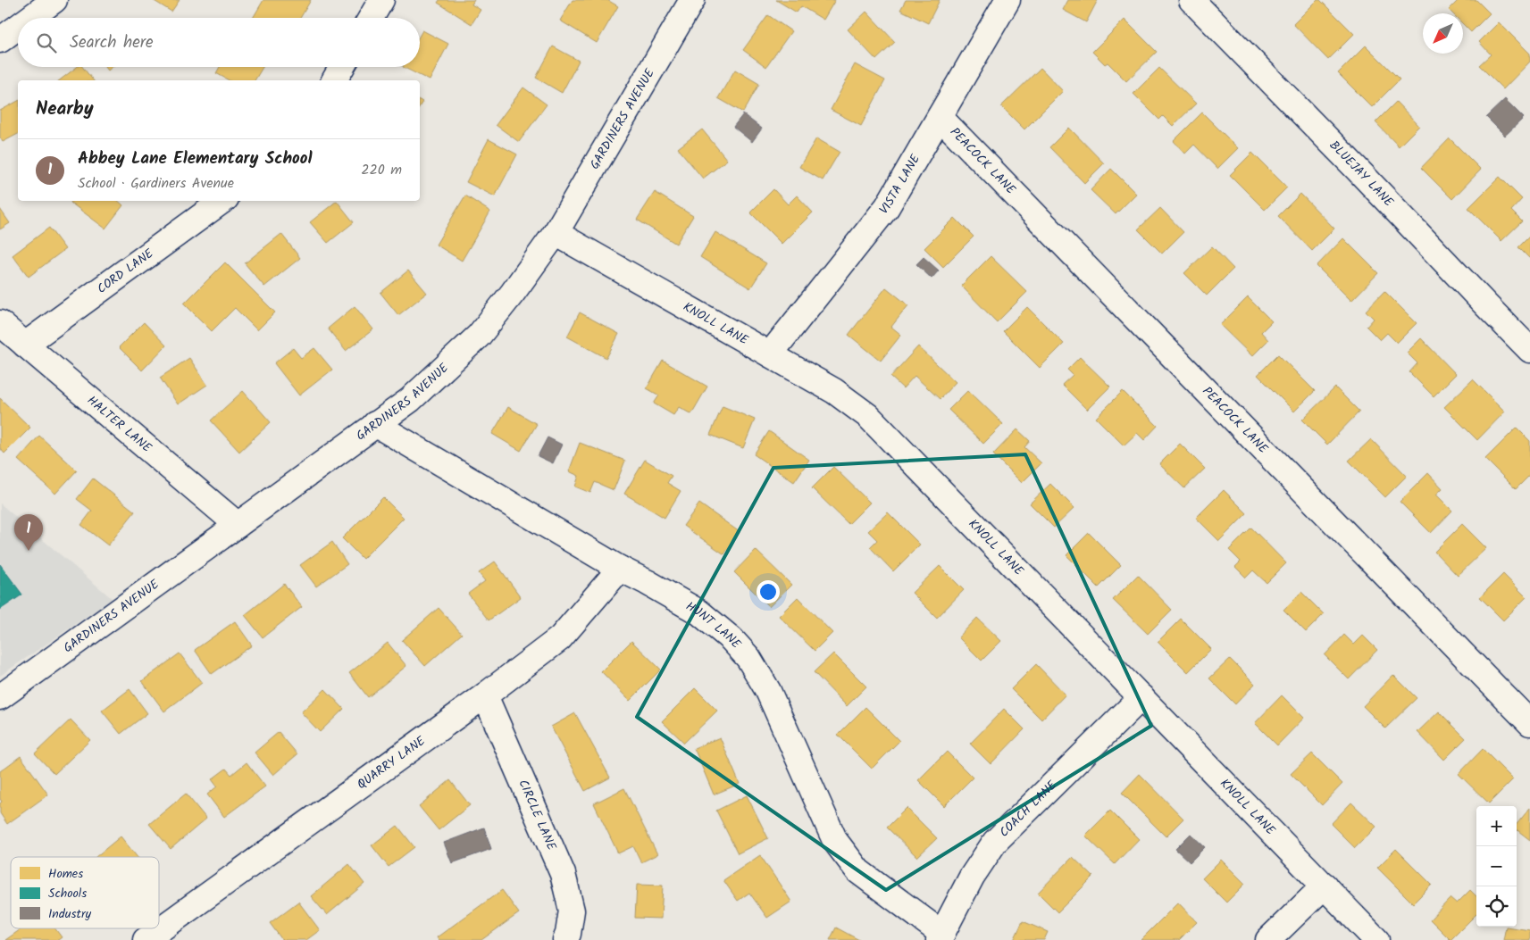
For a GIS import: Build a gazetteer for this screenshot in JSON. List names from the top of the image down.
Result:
{
  "streets": {
    "street": [
      "GARDINERS AVENUE",
      "PEACOCK LANE",
      "BLUEJAY LANE",
      "VISTA LANE",
      "CORD LANE",
      "KNOLL LANE",
      "HALTER LANE",
      "HUNT LANE",
      "QUARRY LANE",
      "COACH LANE",
      "CIRCLE LANE"
    ]
  },
  "crossings": [
    ["GARDINERS AVENUE", "KNOLL LANE"],
    ["GARDINERS AVENUE", "HALTER LANE"],
    ["GARDINERS AVENUE", "HUNT LANE"],
    ["PEACOCK LANE", "VISTA LANE"],
    ["VISTA LANE", "KNOLL LANE"],
    ["CORD LANE", "HALTER LANE"],
    ["KNOLL LANE", "COACH LANE"],
    ["HUNT LANE", "QUARRY LANE"],
    ["HUNT LANE", "COACH LANE"],
    ["QUARRY LANE", "CIRCLE LANE"]
  ],
  "legend": ["Homes", "Schools", "Industry"],
  "north": "bottom left",
  "page": {
    "search": "Search here",
    "heading": "Nearby",
    "list": [
      {
        "mark": "1",
        "name": "Abbey Lane Elementary School",
        "note": "School · Gardiners Avenue",
        "value": "220 m"
      }
    ],
    "pins": "1",
    "map_buttons": ["+", "−"]
  }
}
